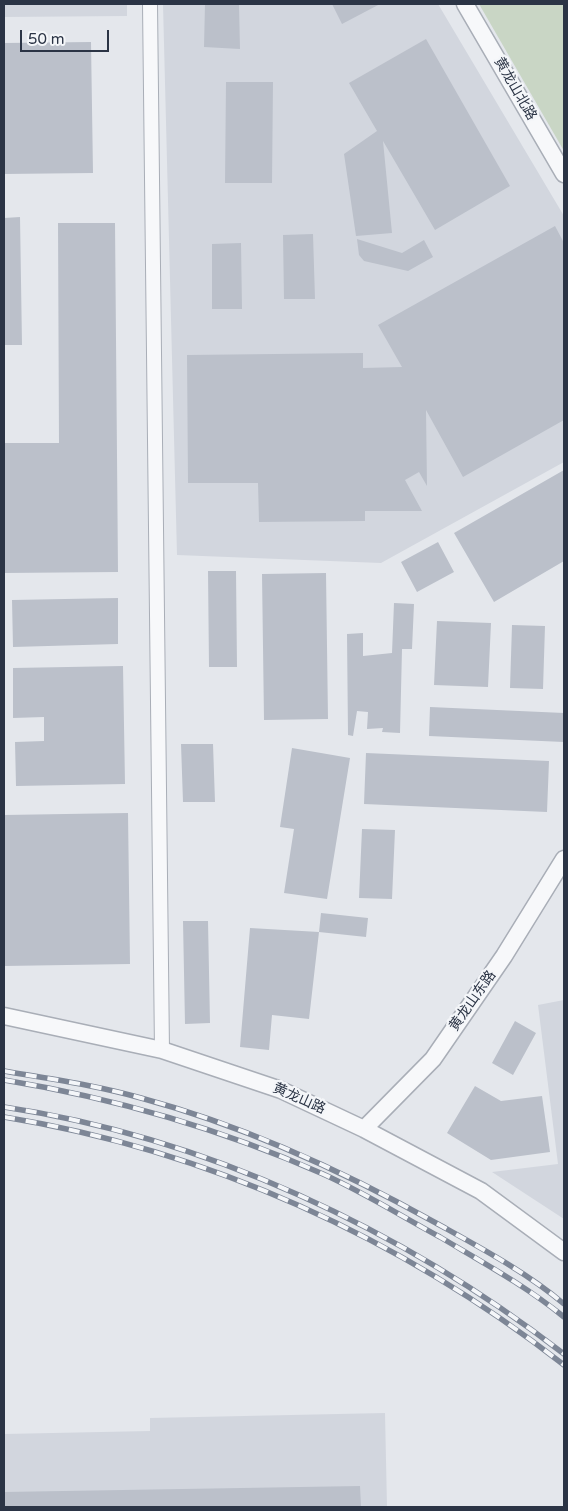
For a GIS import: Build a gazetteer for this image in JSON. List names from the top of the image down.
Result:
{
  "streets": {
    "street": ["黄龙山北路", "黄龙山东路", "黄龙山路"]
  },
  "crossings": [
    ["黄龙山东路", "黄龙山路"]
  ],
  "scale_bar": "50 m"
}
